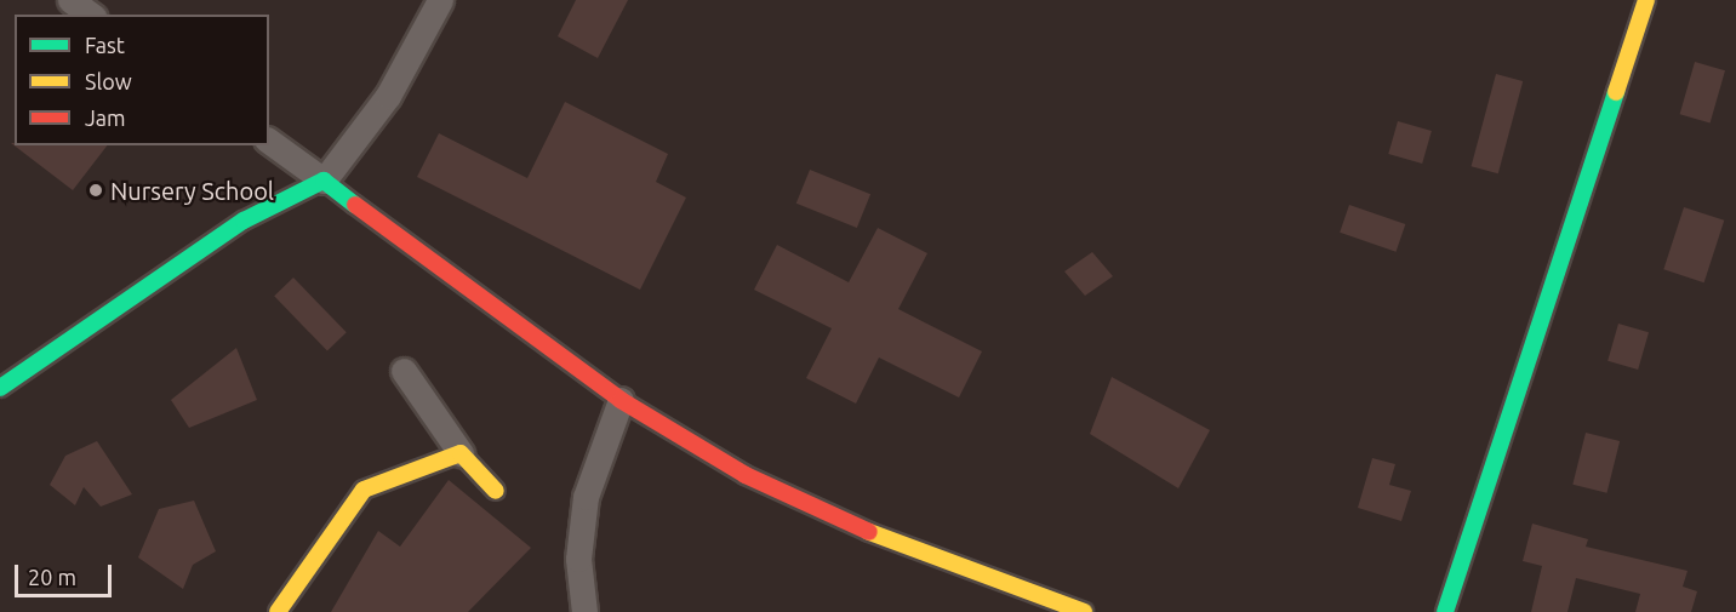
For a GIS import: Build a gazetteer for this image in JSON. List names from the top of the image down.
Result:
{
  "places": ["Nursery School"],
  "legend": ["Fast", "Slow", "Jam"],
  "scale_bar": "20 m"
}
